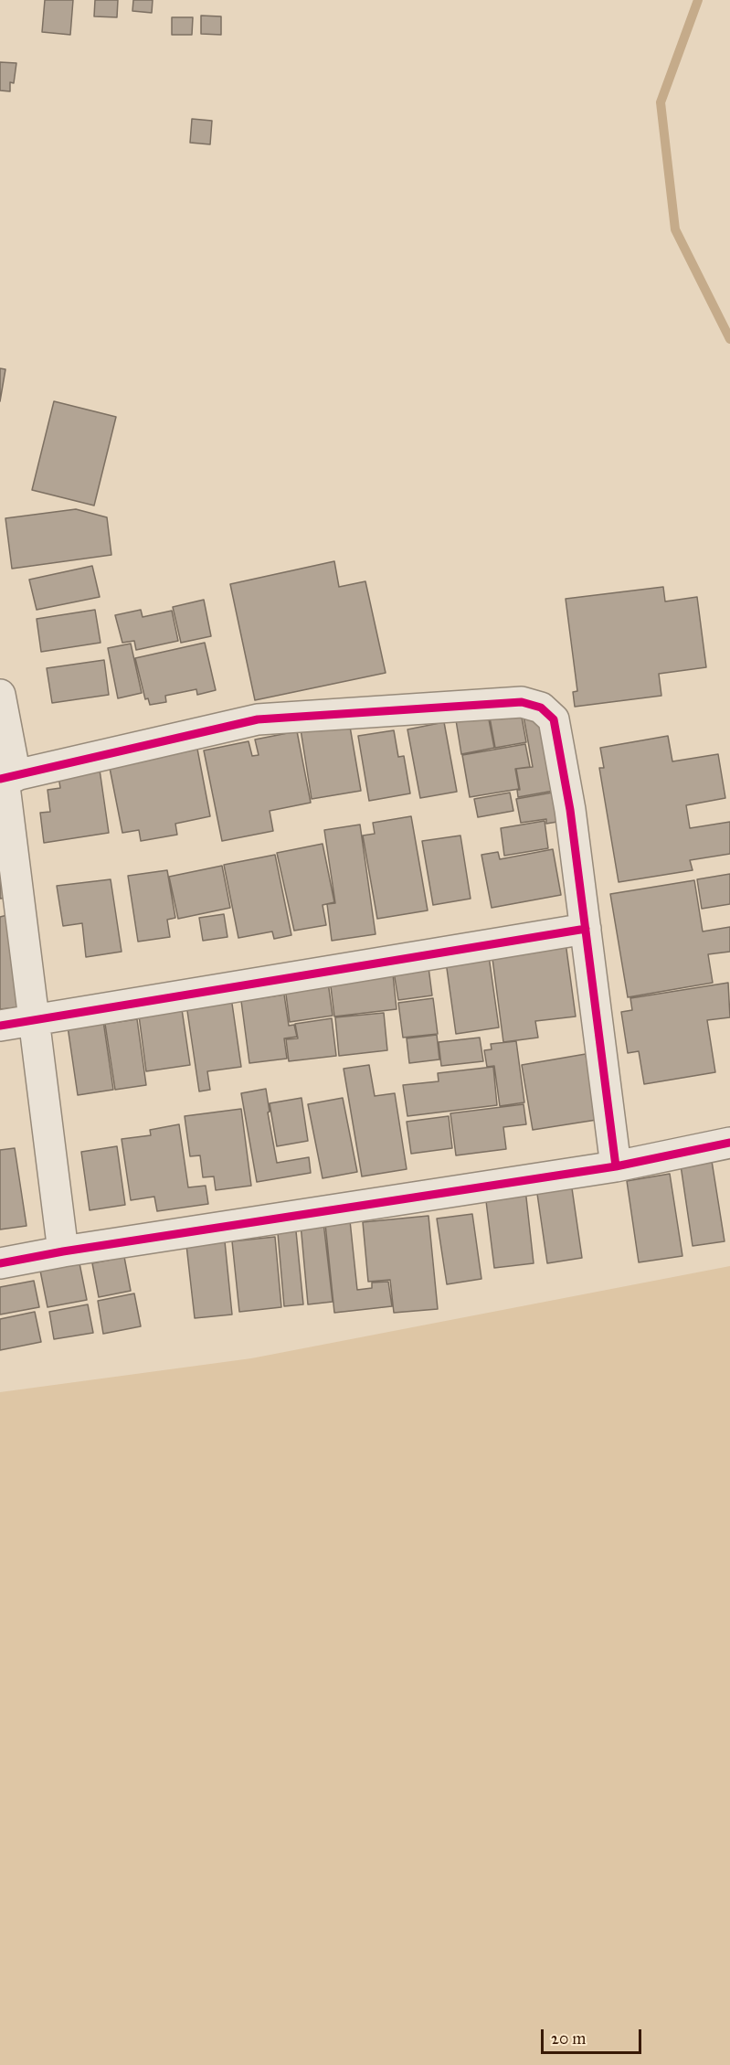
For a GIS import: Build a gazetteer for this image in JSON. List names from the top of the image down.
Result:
{
  "scale_bar": "20 m"
}
